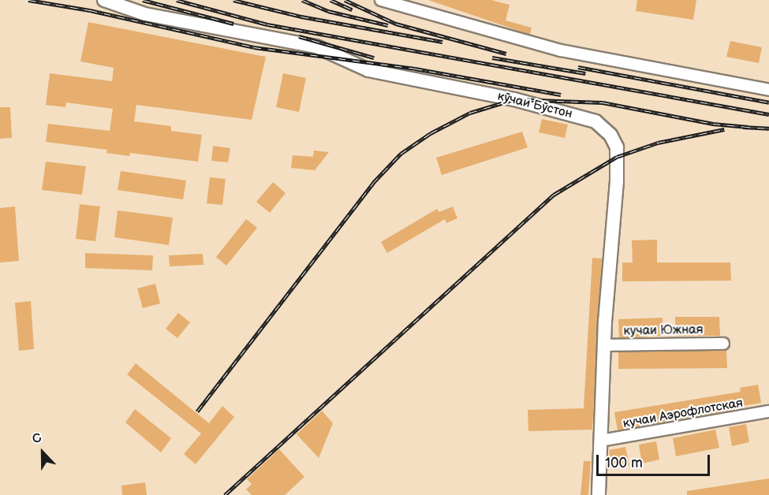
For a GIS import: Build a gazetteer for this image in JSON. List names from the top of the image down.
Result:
{
  "streets": {
    "main road": ["кӯчаи Бӯстон"],
    "street": ["кучаи Южная", "кучаи Аэрофлотская"]
  },
  "crossings": [
    ["кӯчаи Бӯстон", "кучаи Южная"],
    ["кӯчаи Бӯстон", "кучаи Аэрофлотская"]
  ],
  "scale_bar": "100 m",
  "north": "top"
}
